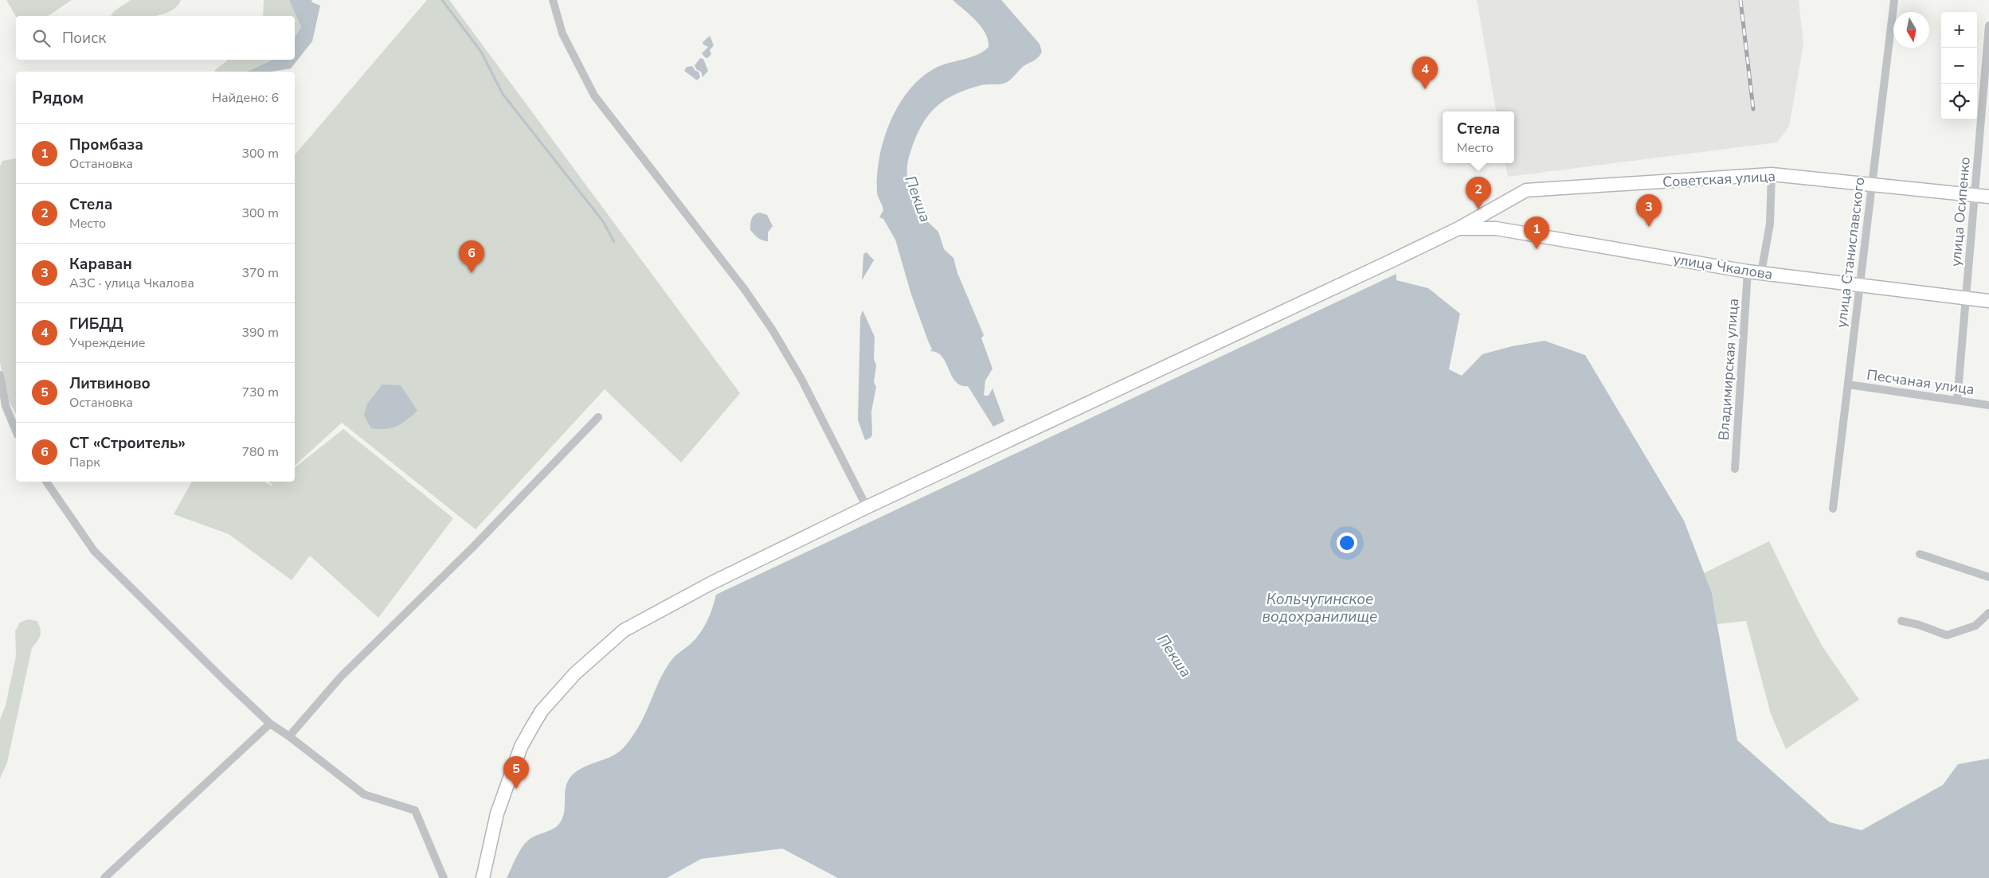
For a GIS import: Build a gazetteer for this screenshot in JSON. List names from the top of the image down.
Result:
{
  "streets": {
    "main road": ["Советская улица", "улица Чкалова"],
    "street": [
      "улица Осипенко",
      "улица Станиславского",
      "Владимирская улица",
      "Песчаная улица"
    ]
  },
  "crossings": [
    ["Советская улица", "улица Осипенко"],
    ["Советская улица", "улица Станиславского"],
    ["Советская улица", "улица Чкалова"],
    ["улица Осипенко", "улица Чкалова"],
    ["улица Осипенко", "Песчаная улица"],
    ["улица Станиславского", "улица Чкалова"],
    ["улица Станиславского", "Песчаная улица"],
    ["улица Чкалова", "Владимирская улица"]
  ],
  "water": ["Пекша", "Кольчугинское водохранилище"],
  "north": "bottom",
  "page": {
    "map_buttons": ["+", "−"],
    "search": "Поиск",
    "pins": [
      "4",
      "2",
      "3",
      "1",
      "6",
      "5"
    ],
    "heading": ["Рядом", "Найдено: 6"],
    "popup": ["Стела", "Место"],
    "list": [
      {
        "mark": "1",
        "name": "Промбаза",
        "note": "Остановка",
        "value": "300 m"
      },
      {
        "mark": "2",
        "name": "Стела",
        "note": "Место",
        "value": "300 m"
      },
      {
        "mark": "3",
        "name": "Караван",
        "note": "АЗС · улица Чкалова",
        "value": "370 m"
      },
      {
        "mark": "4",
        "name": "ГИБДД",
        "note": "Учреждение",
        "value": "390 m"
      },
      {
        "mark": "5",
        "name": "Литвиново",
        "note": "Остановка",
        "value": "730 m"
      },
      {
        "mark": "6",
        "name": "СТ «Строитель»",
        "note": "Парк",
        "value": "780 m"
      }
    ]
  }
}
